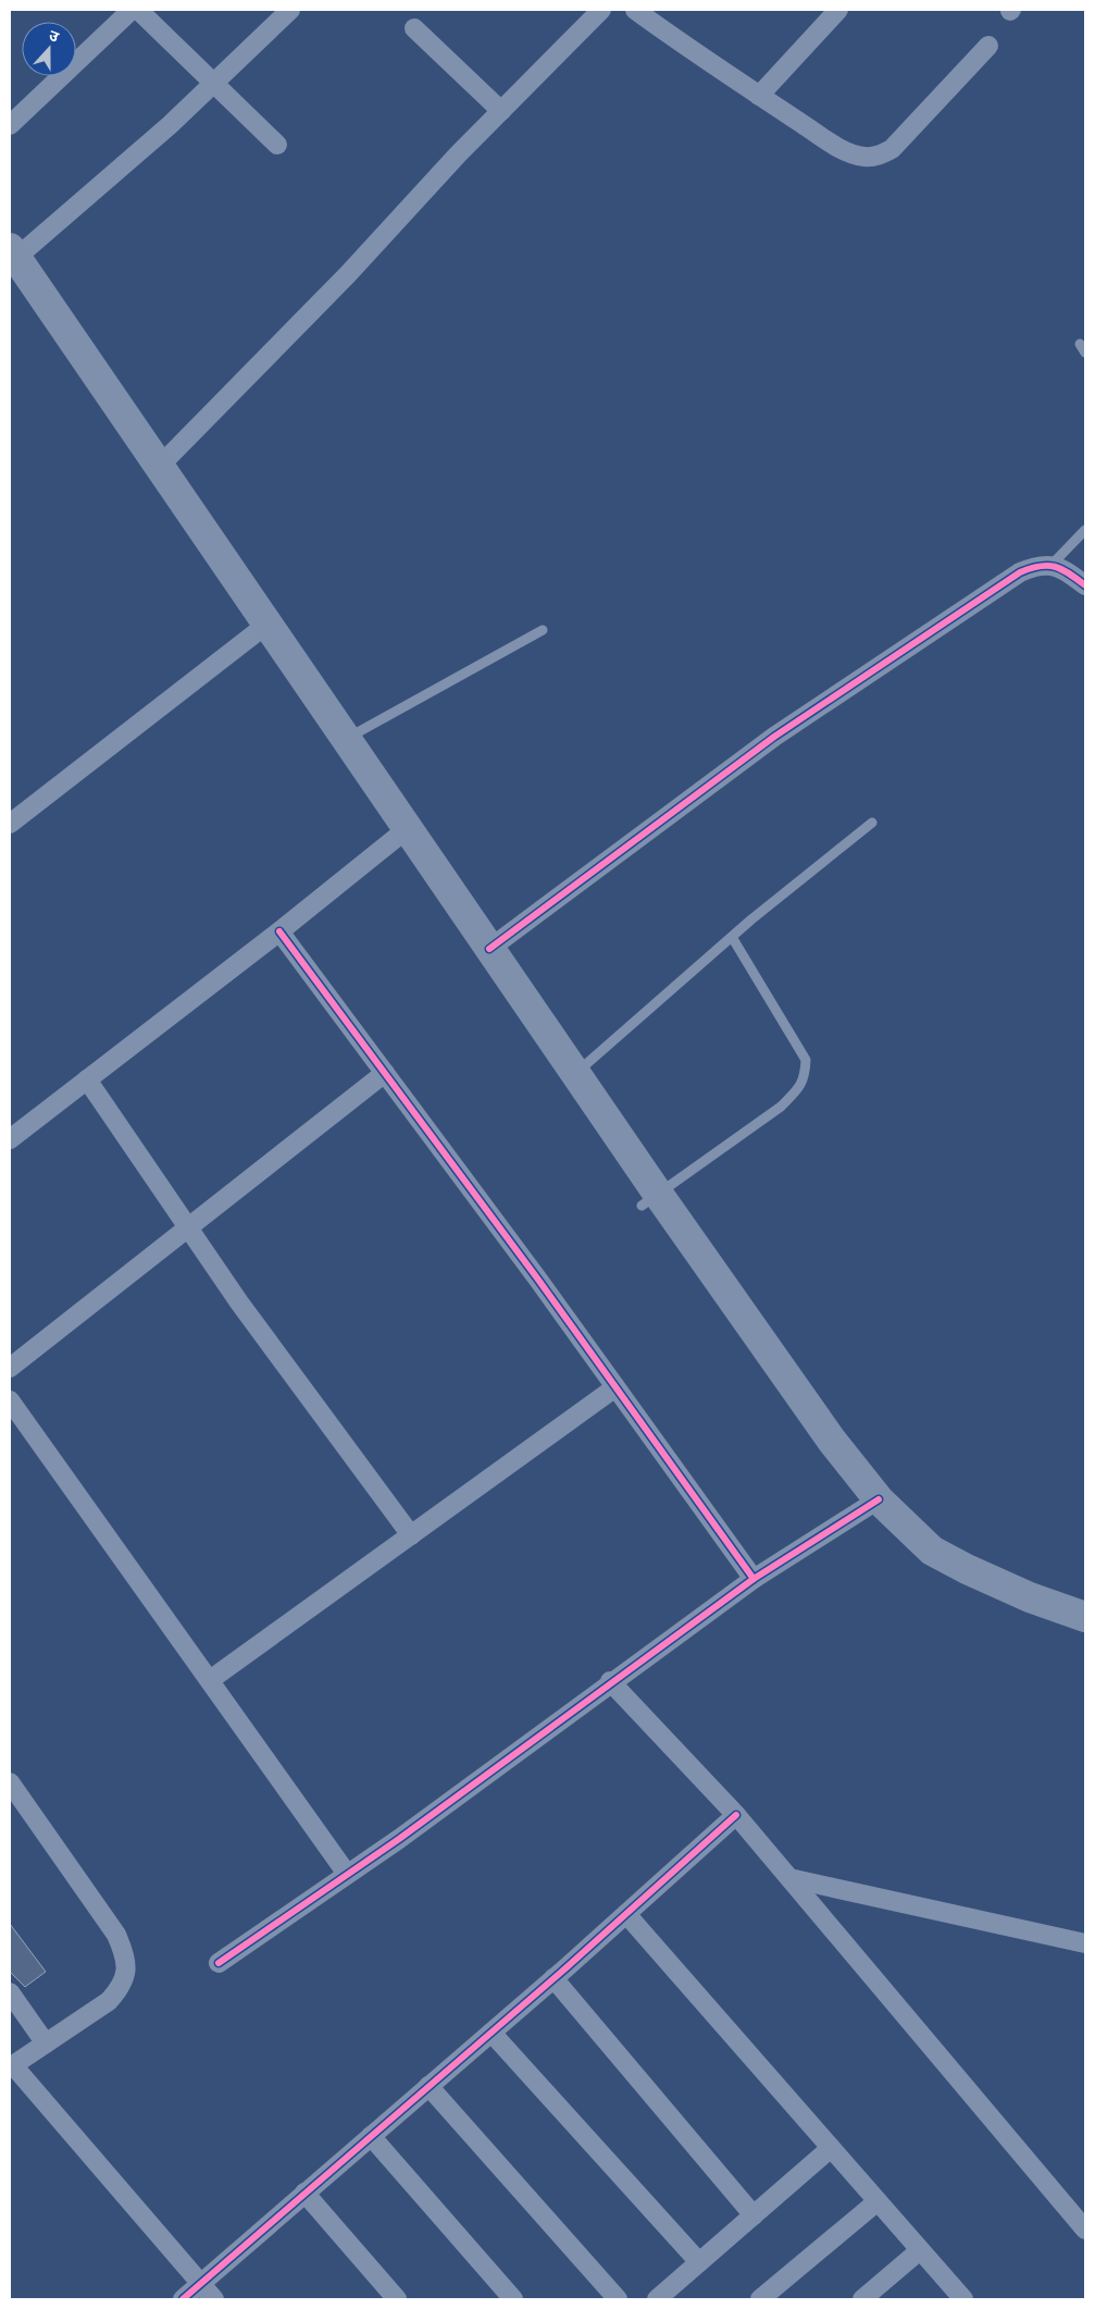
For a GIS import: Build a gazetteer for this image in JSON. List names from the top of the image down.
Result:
{
  "north": "top"
}
